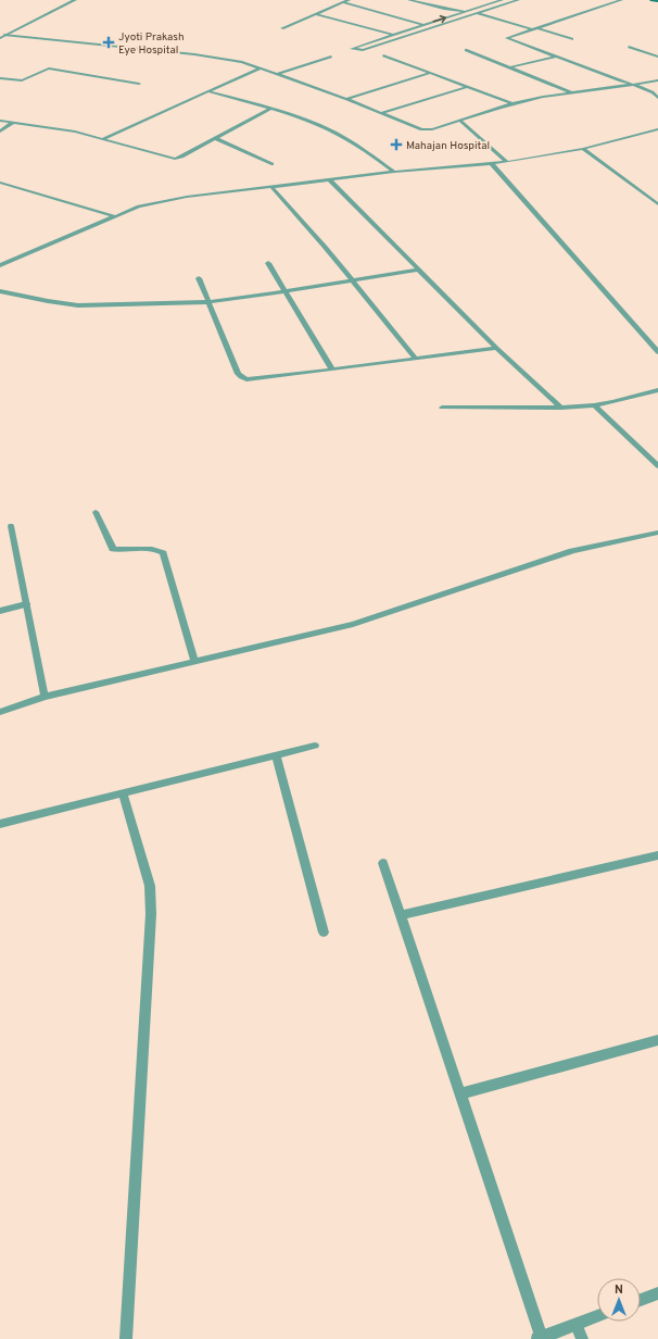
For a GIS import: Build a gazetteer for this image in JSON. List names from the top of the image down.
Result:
{
  "places": {
    "health": ["Jyoti Prakash Eye Hospital", "Mahajan Hospital"]
  },
  "north": "top"
}
